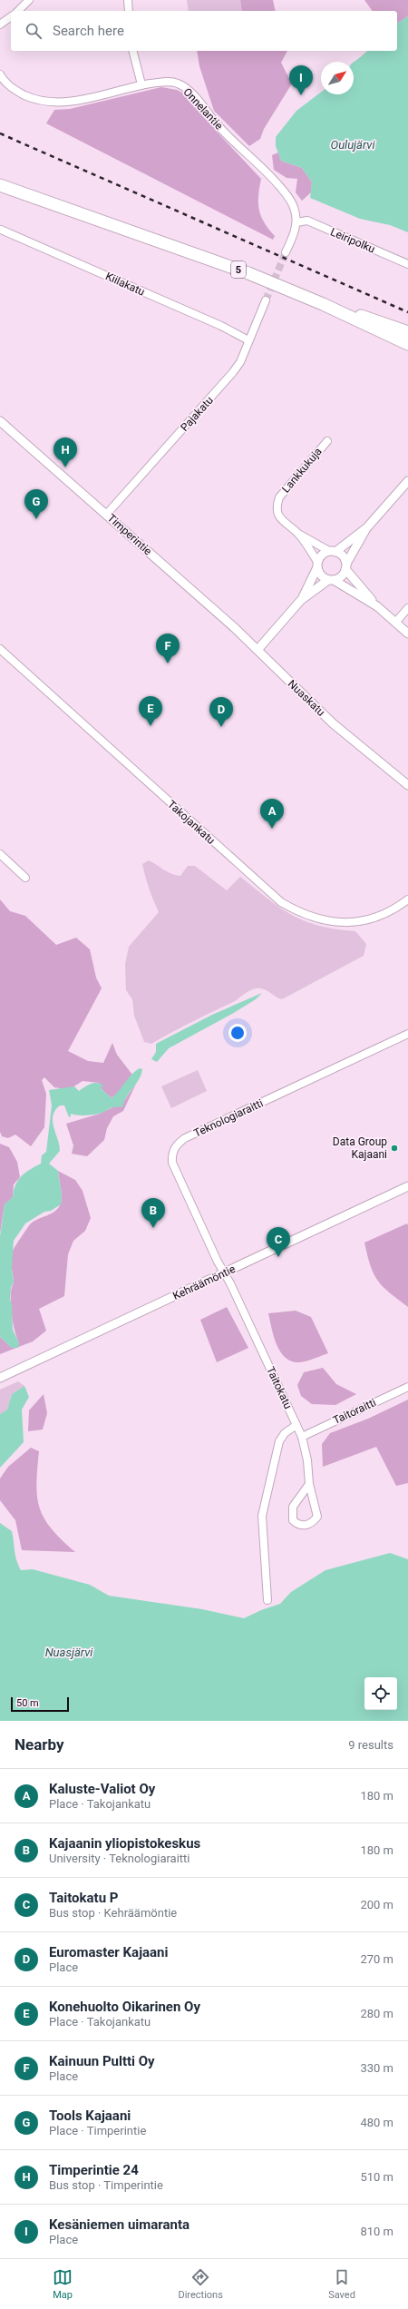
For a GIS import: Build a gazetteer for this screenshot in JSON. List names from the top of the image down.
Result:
{
  "streets": {
    "highway": ["5"],
    "street": [
      "Onnelantie",
      "Leiripolku",
      "Kiilakatu",
      "Pajakatu",
      "Lankkukuja",
      "Timperintie",
      "Nuaskatu",
      "Takojankatu",
      "Teknologiaraitti",
      "Kehräämöntie",
      "Taitokatu",
      "Taitoraitti"
    ]
  },
  "crossings": [
    ["Onnelantie", "Leiripolku"],
    ["Kiilakatu", "Pajakatu"],
    ["Pajakatu", "Timperintie"],
    ["Timperintie", "Nuaskatu"],
    ["Teknologiaraitti", "Kehräämöntie"],
    ["Teknologiaraitti", "Taitokatu"],
    ["Kehräämöntie", "Taitokatu"],
    ["Taitokatu", "Taitoraitti"]
  ],
  "water": ["Oulujärvi", "Nuasjärvi"],
  "places": ["Data Group Kajaani"],
  "scale_bar": "50 m",
  "north": "top right",
  "page": {
    "search": "Search here",
    "pins": [
      "I",
      "H",
      "G",
      "F",
      "E",
      "D",
      "A",
      "B",
      "C"
    ],
    "scale": "50 m",
    "heading": ["Nearby", "9 results"],
    "list": [
      {
        "mark": "A",
        "name": "Kaluste-Valiot Oy",
        "note": "Place · Takojankatu",
        "value": "180 m"
      },
      {
        "mark": "B",
        "name": "Kajaanin yliopistokeskus",
        "note": "University · Teknologiaraitti",
        "value": "180 m"
      },
      {
        "mark": "C",
        "name": "Taitokatu P",
        "note": "Bus stop · Kehräämöntie",
        "value": "200 m"
      },
      {
        "mark": "D",
        "name": "Euromaster Kajaani",
        "note": "Place",
        "value": "270 m"
      },
      {
        "mark": "E",
        "name": "Konehuolto Oikarinen Oy",
        "note": "Place · Takojankatu",
        "value": "280 m"
      },
      {
        "mark": "F",
        "name": "Kainuun Pultti Oy",
        "note": "Place",
        "value": "330 m"
      },
      {
        "mark": "G",
        "name": "Tools Kajaani",
        "note": "Place · Timperintie",
        "value": "480 m"
      },
      {
        "mark": "H",
        "name": "Timperintie 24",
        "note": "Bus stop · Timperintie",
        "value": "510 m"
      },
      {
        "mark": "I",
        "name": "Kesäniemen uimaranta",
        "note": "Place",
        "value": "810 m"
      }
    ],
    "nav": ["Map", "Directions", "Saved"]
  }
}
